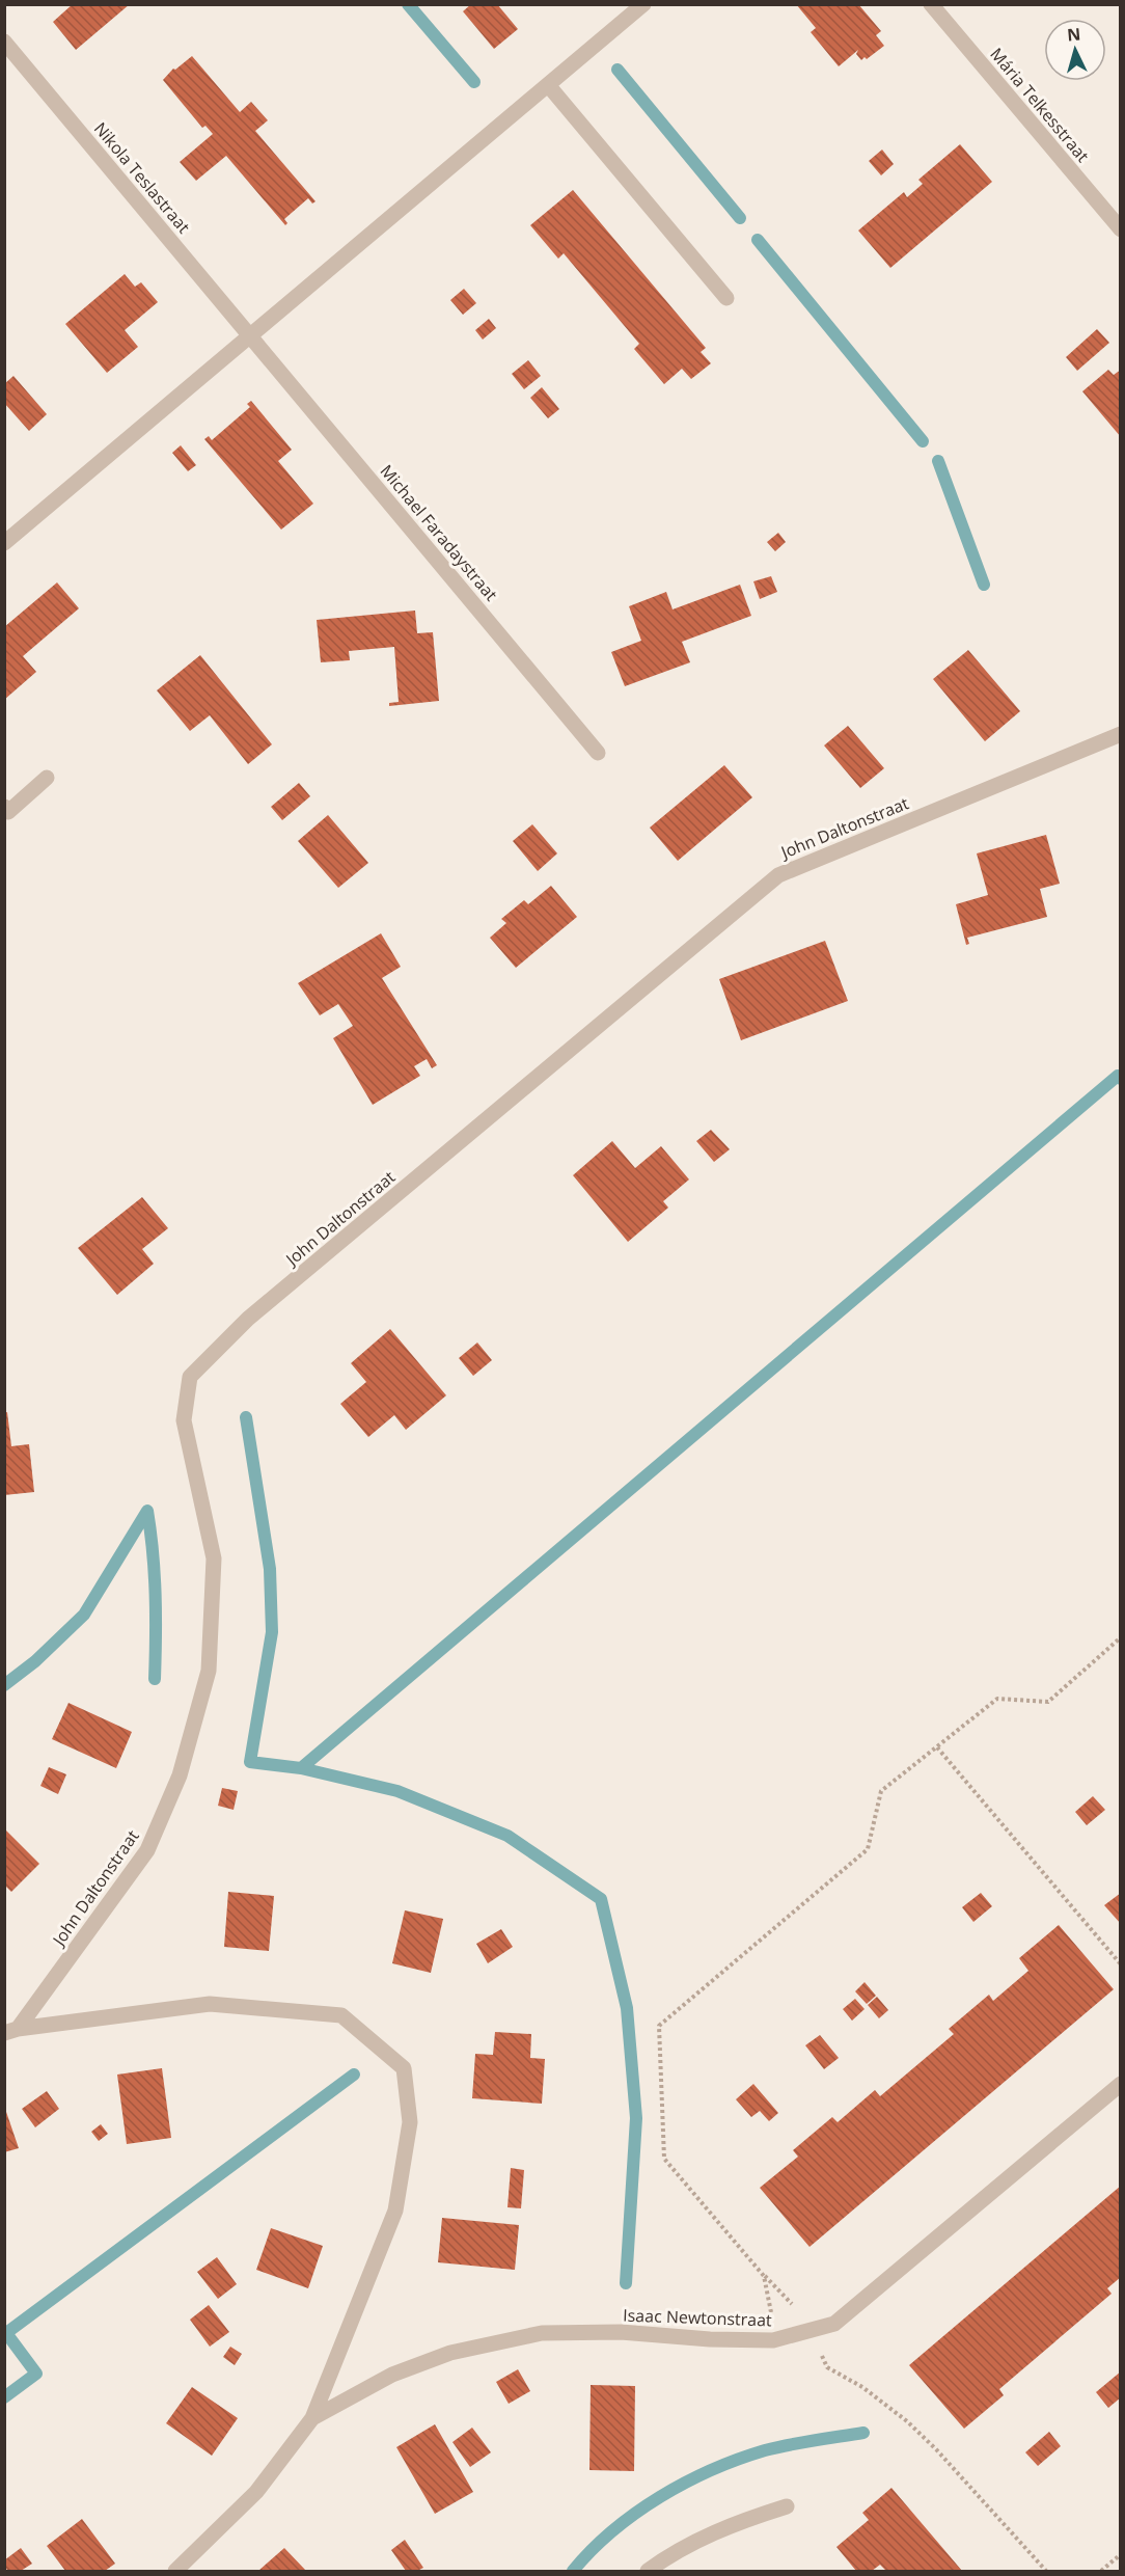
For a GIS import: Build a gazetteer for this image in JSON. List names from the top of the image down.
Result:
{
  "streets": {
    "street": [
      "Mária Telkesstraat",
      "Nikola Teslastraat",
      "Michael Faradaystraat",
      "John Daltonstraat",
      "Isaac Newtonstraat"
    ]
  },
  "crossings": [
    ["Nikola Teslastraat", "Michael Faradaystraat"],
    ["John Daltonstraat", "Isaac Newtonstraat"]
  ],
  "north": "top"
}
